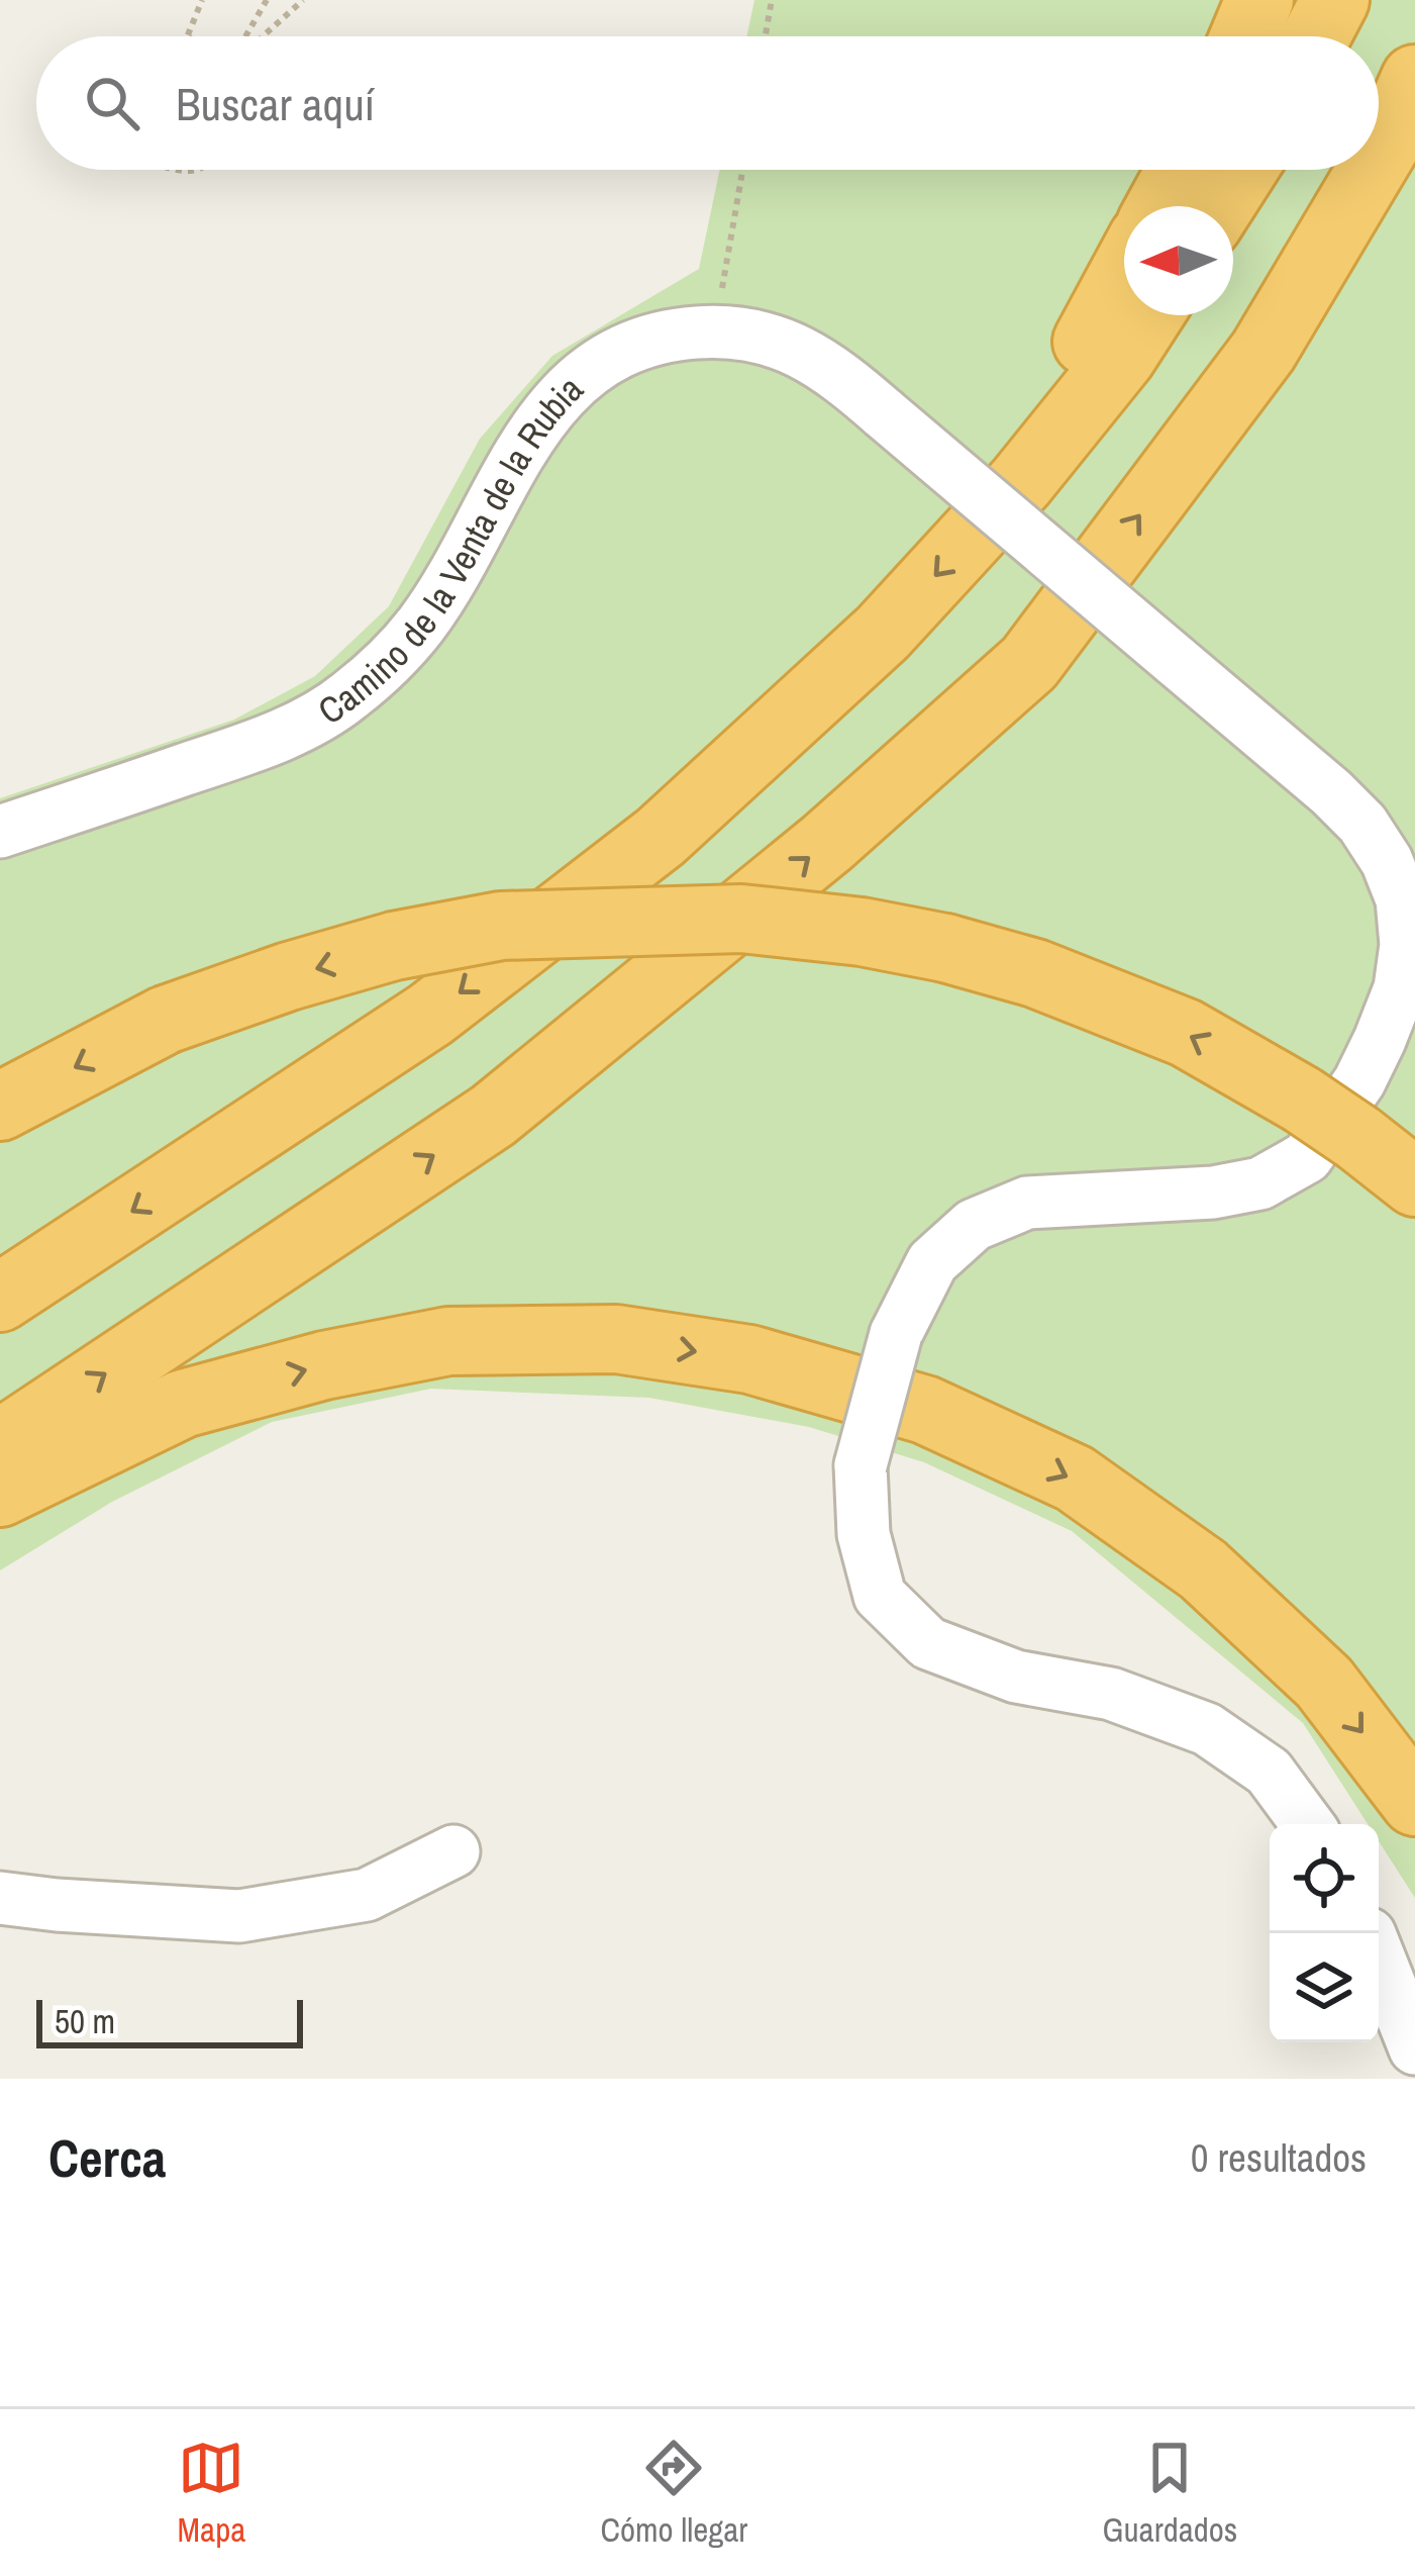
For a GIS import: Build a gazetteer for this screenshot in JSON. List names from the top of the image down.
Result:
{
  "streets": {
    "lane": ["Camino de la Venta de la Rubia"]
  },
  "scale_bar": "50 m",
  "north": "left",
  "page": {
    "search": "Buscar aquí",
    "scale": "50 m",
    "heading": ["Cerca", "0 resultados"],
    "nav": ["Mapa", "Cómo llegar", "Guardados"]
  }
}
